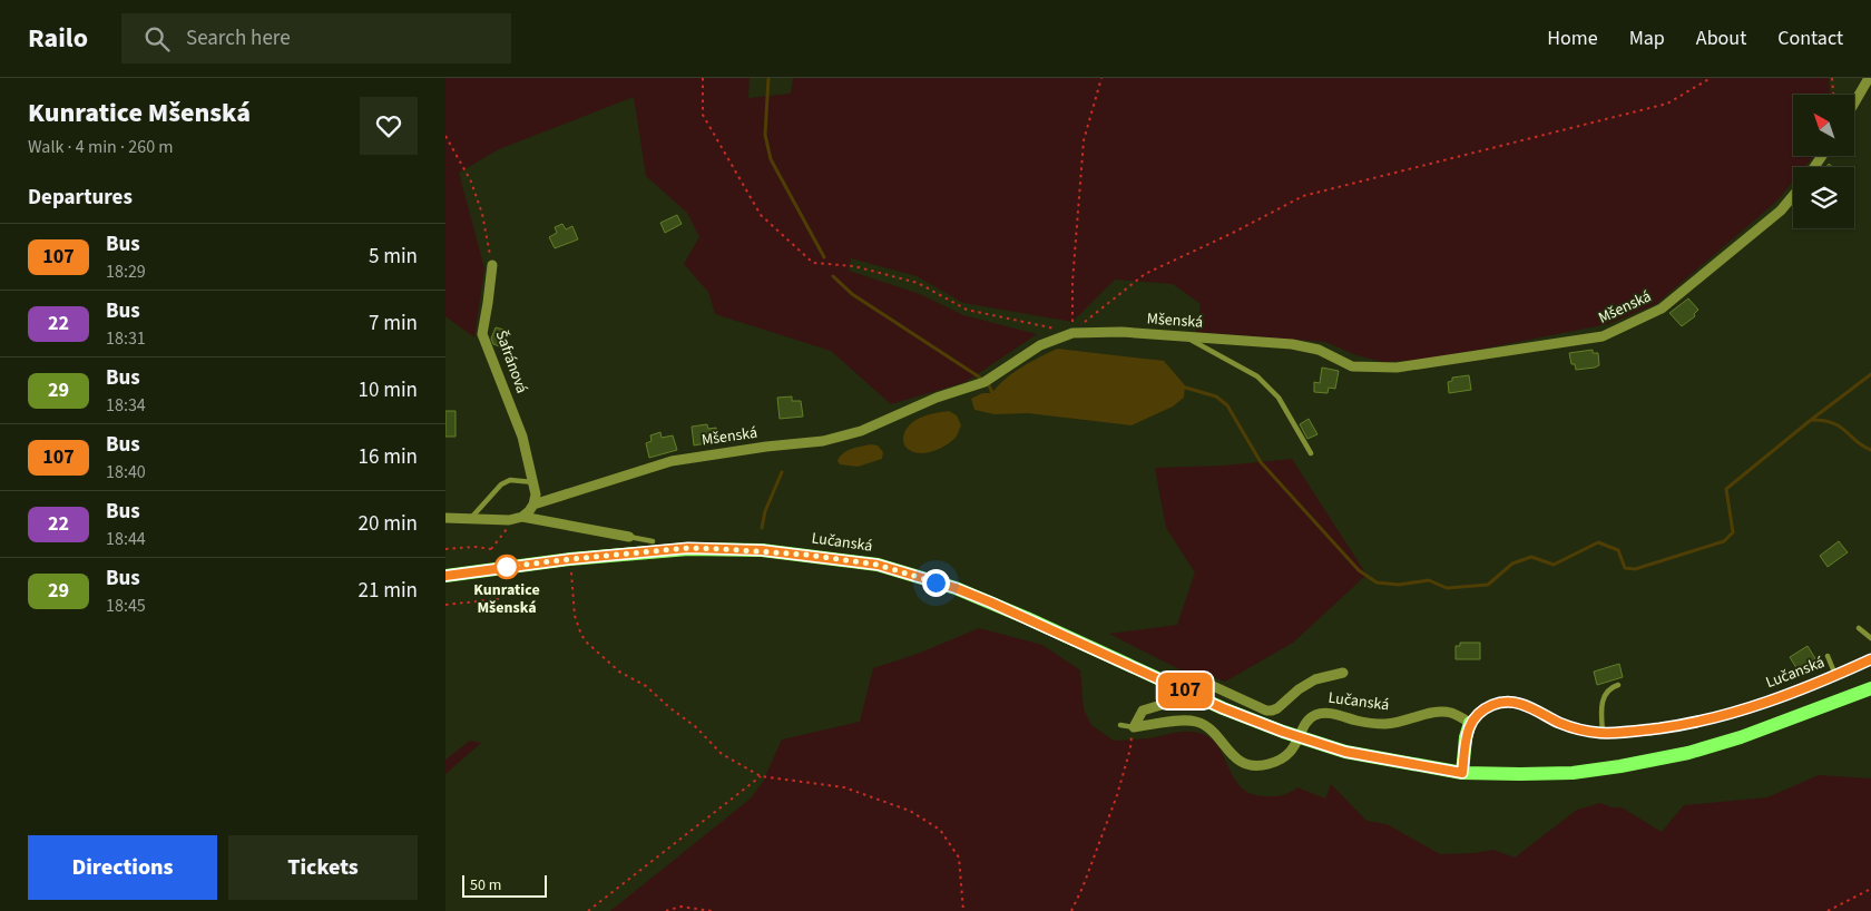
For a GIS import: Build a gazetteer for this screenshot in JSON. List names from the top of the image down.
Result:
{
  "streets": {
    "main road": ["Lučanská"],
    "street": ["Mšenská", "Šafránová"]
  },
  "crossings": [
    ["Mšenská", "Šafránová"]
  ],
  "places": ["Kunratice Mšenská"],
  "lines": ["bus line 107"],
  "scale_bar": "50 m",
  "north": "top left",
  "page": {
    "header": "Railo",
    "search": "Search here",
    "nav": [
      "Home",
      "Map",
      "About",
      "Contact"
    ],
    "heading": [
      ["Kunratice Mšenská", "Walk · 4 min · 260 m"],
      "Departures"
    ],
    "on_map": "107",
    "list": [
      {
        "mark": "107",
        "name": "Bus",
        "note": "18:29",
        "value": "5 min"
      },
      {
        "mark": "22",
        "name": "Bus",
        "note": "18:31",
        "value": "7 min"
      },
      {
        "mark": "29",
        "name": "Bus",
        "note": "18:34",
        "value": "10 min"
      },
      {
        "mark": "107",
        "name": "Bus",
        "note": "18:40",
        "value": "16 min"
      },
      {
        "mark": "22",
        "name": "Bus",
        "note": "18:44",
        "value": "20 min"
      },
      {
        "mark": "29",
        "name": "Bus",
        "note": "18:45",
        "value": "21 min"
      }
    ],
    "buttons": ["Directions", "Tickets"],
    "scale": "50 m"
  }
}
